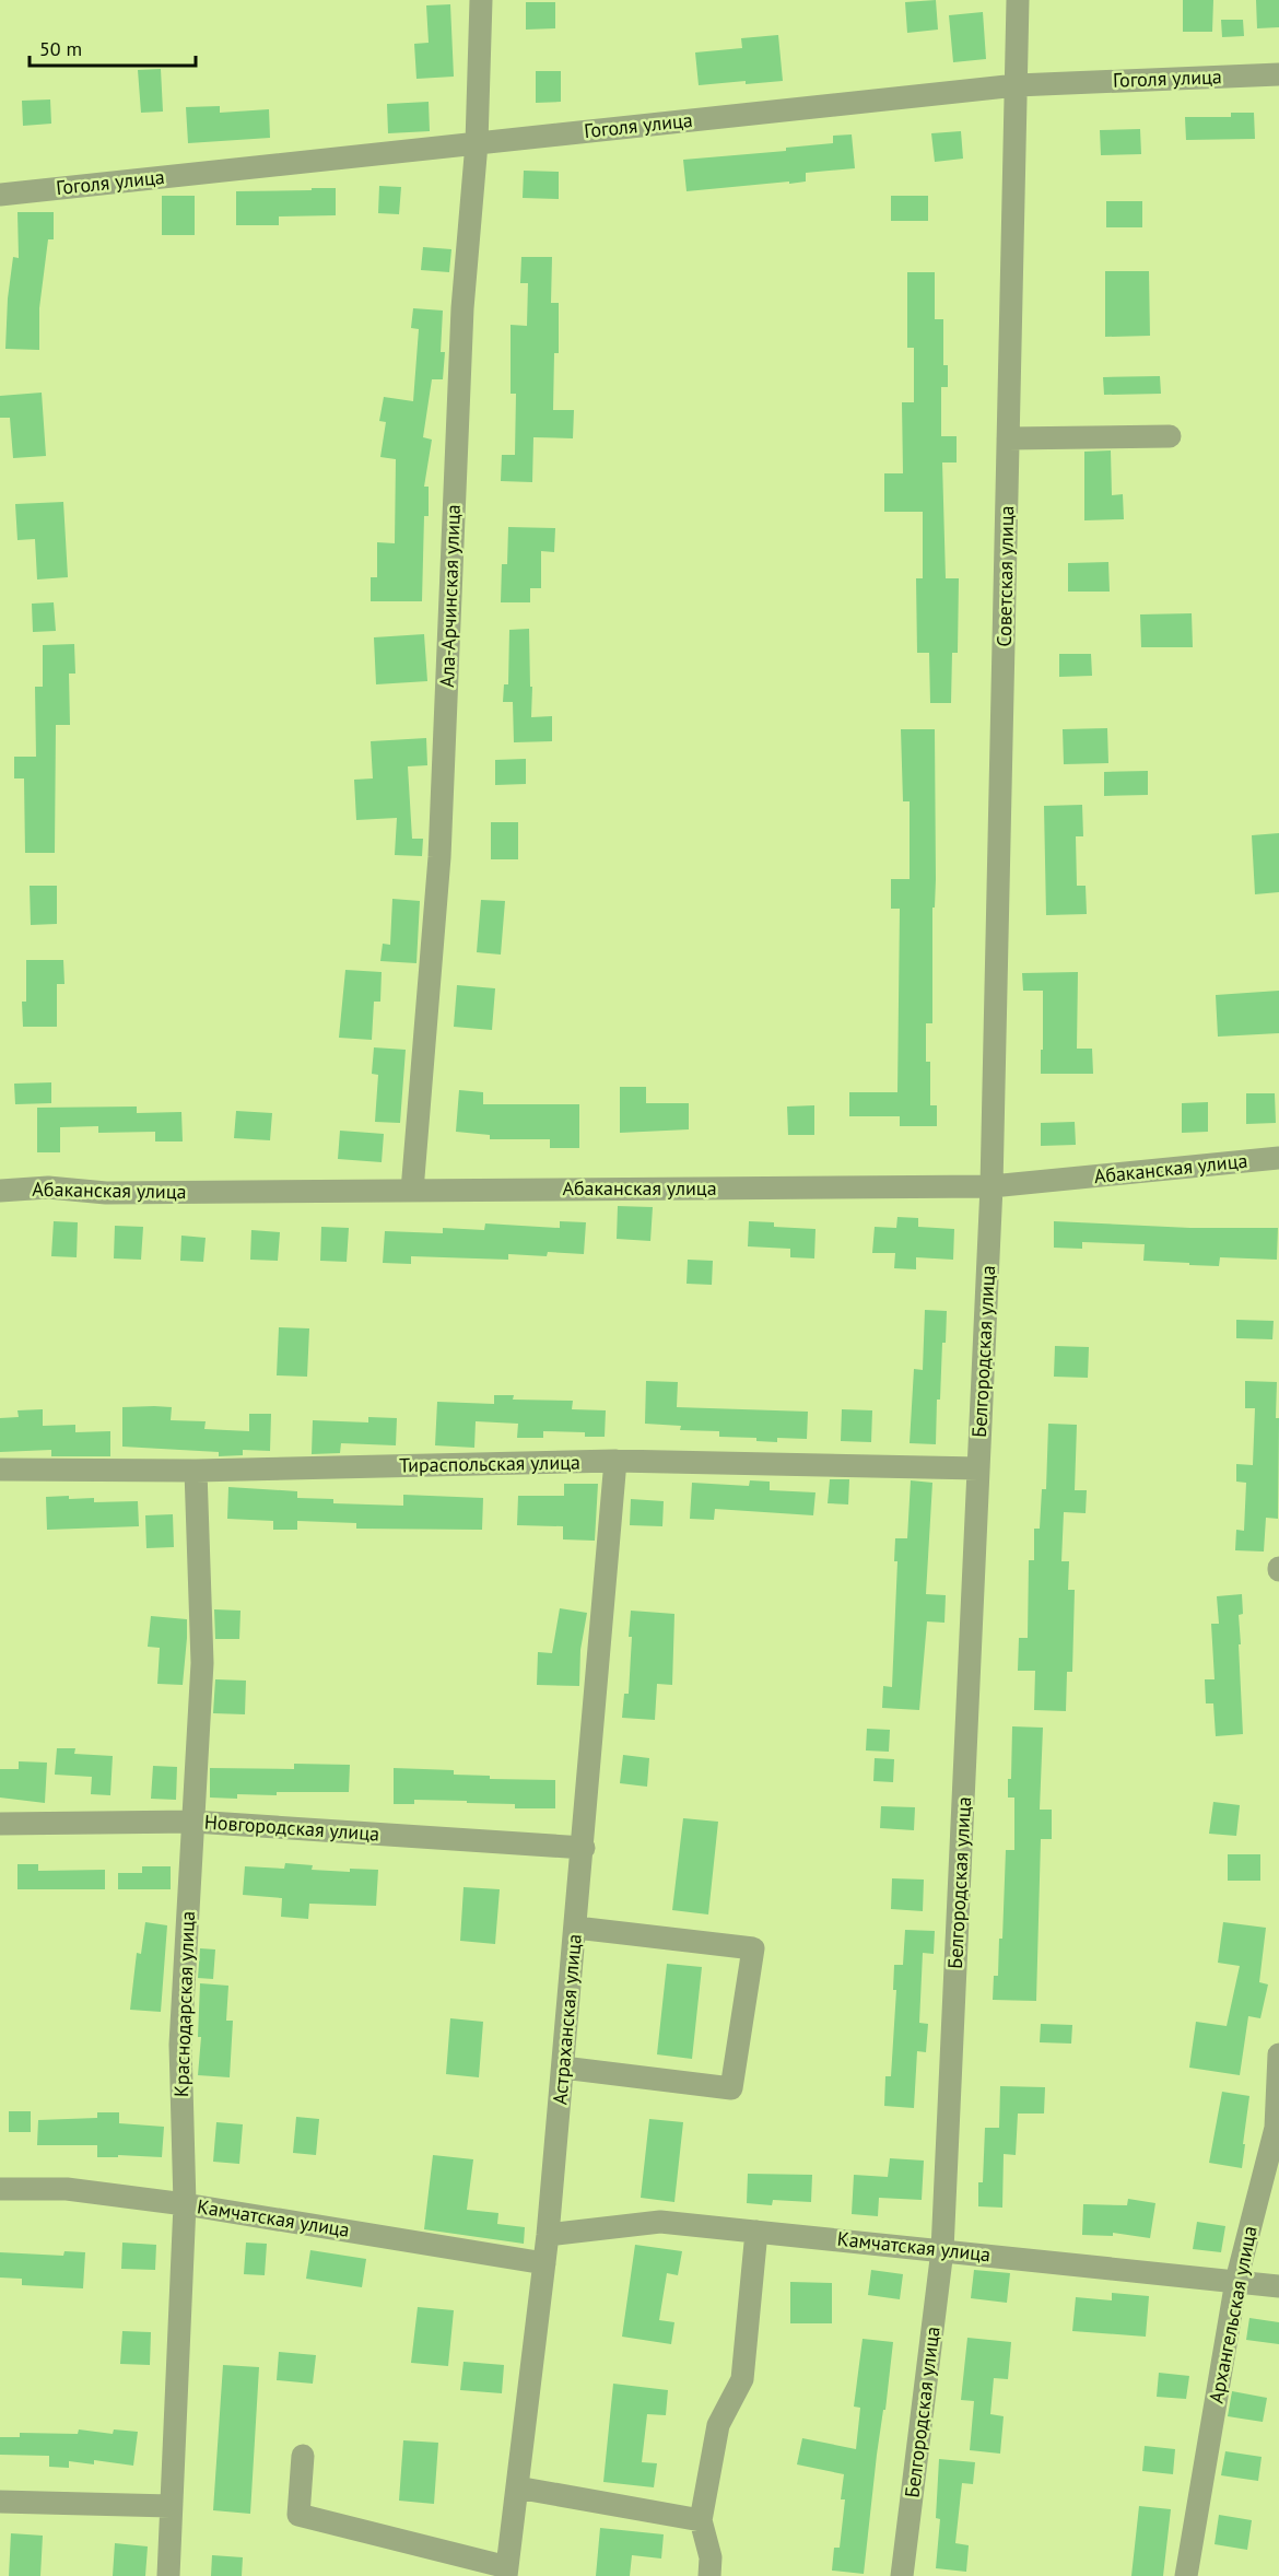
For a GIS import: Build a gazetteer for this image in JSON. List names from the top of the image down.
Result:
{
  "streets": {
    "street": [
      "Гоголя улица",
      "Советская улица",
      "Ала-Арчинская улица",
      "Абаканская улица",
      "Белгородская улица",
      "Тираспольская улица",
      "Новгородская улица",
      "Краснодарская улица",
      "Астраханская улица",
      "Камчатская улица",
      "Архангельская улица"
    ]
  },
  "crossings": [
    ["Гоголя улица", "Советская улица"],
    ["Гоголя улица", "Ала-Арчинская улица"],
    ["Советская улица", "Абаканская улица"],
    ["Советская улица", "Белгородская улица"],
    ["Ала-Арчинская улица", "Абаканская улица"],
    ["Абаканская улица", "Белгородская улица"],
    ["Белгородская улица", "Тираспольская улица"],
    ["Белгородская улица", "Камчатская улица"],
    ["Тираспольская улица", "Краснодарская улица"],
    ["Тираспольская улица", "Астраханская улица"],
    ["Новгородская улица", "Краснодарская улица"],
    ["Новгородская улица", "Астраханская улица"],
    ["Краснодарская улица", "Камчатская улица"],
    ["Астраханская улица", "Камчатская улица"],
    ["Камчатская улица", "Архангельская улица"]
  ],
  "scale_bar": "50 m"
}
